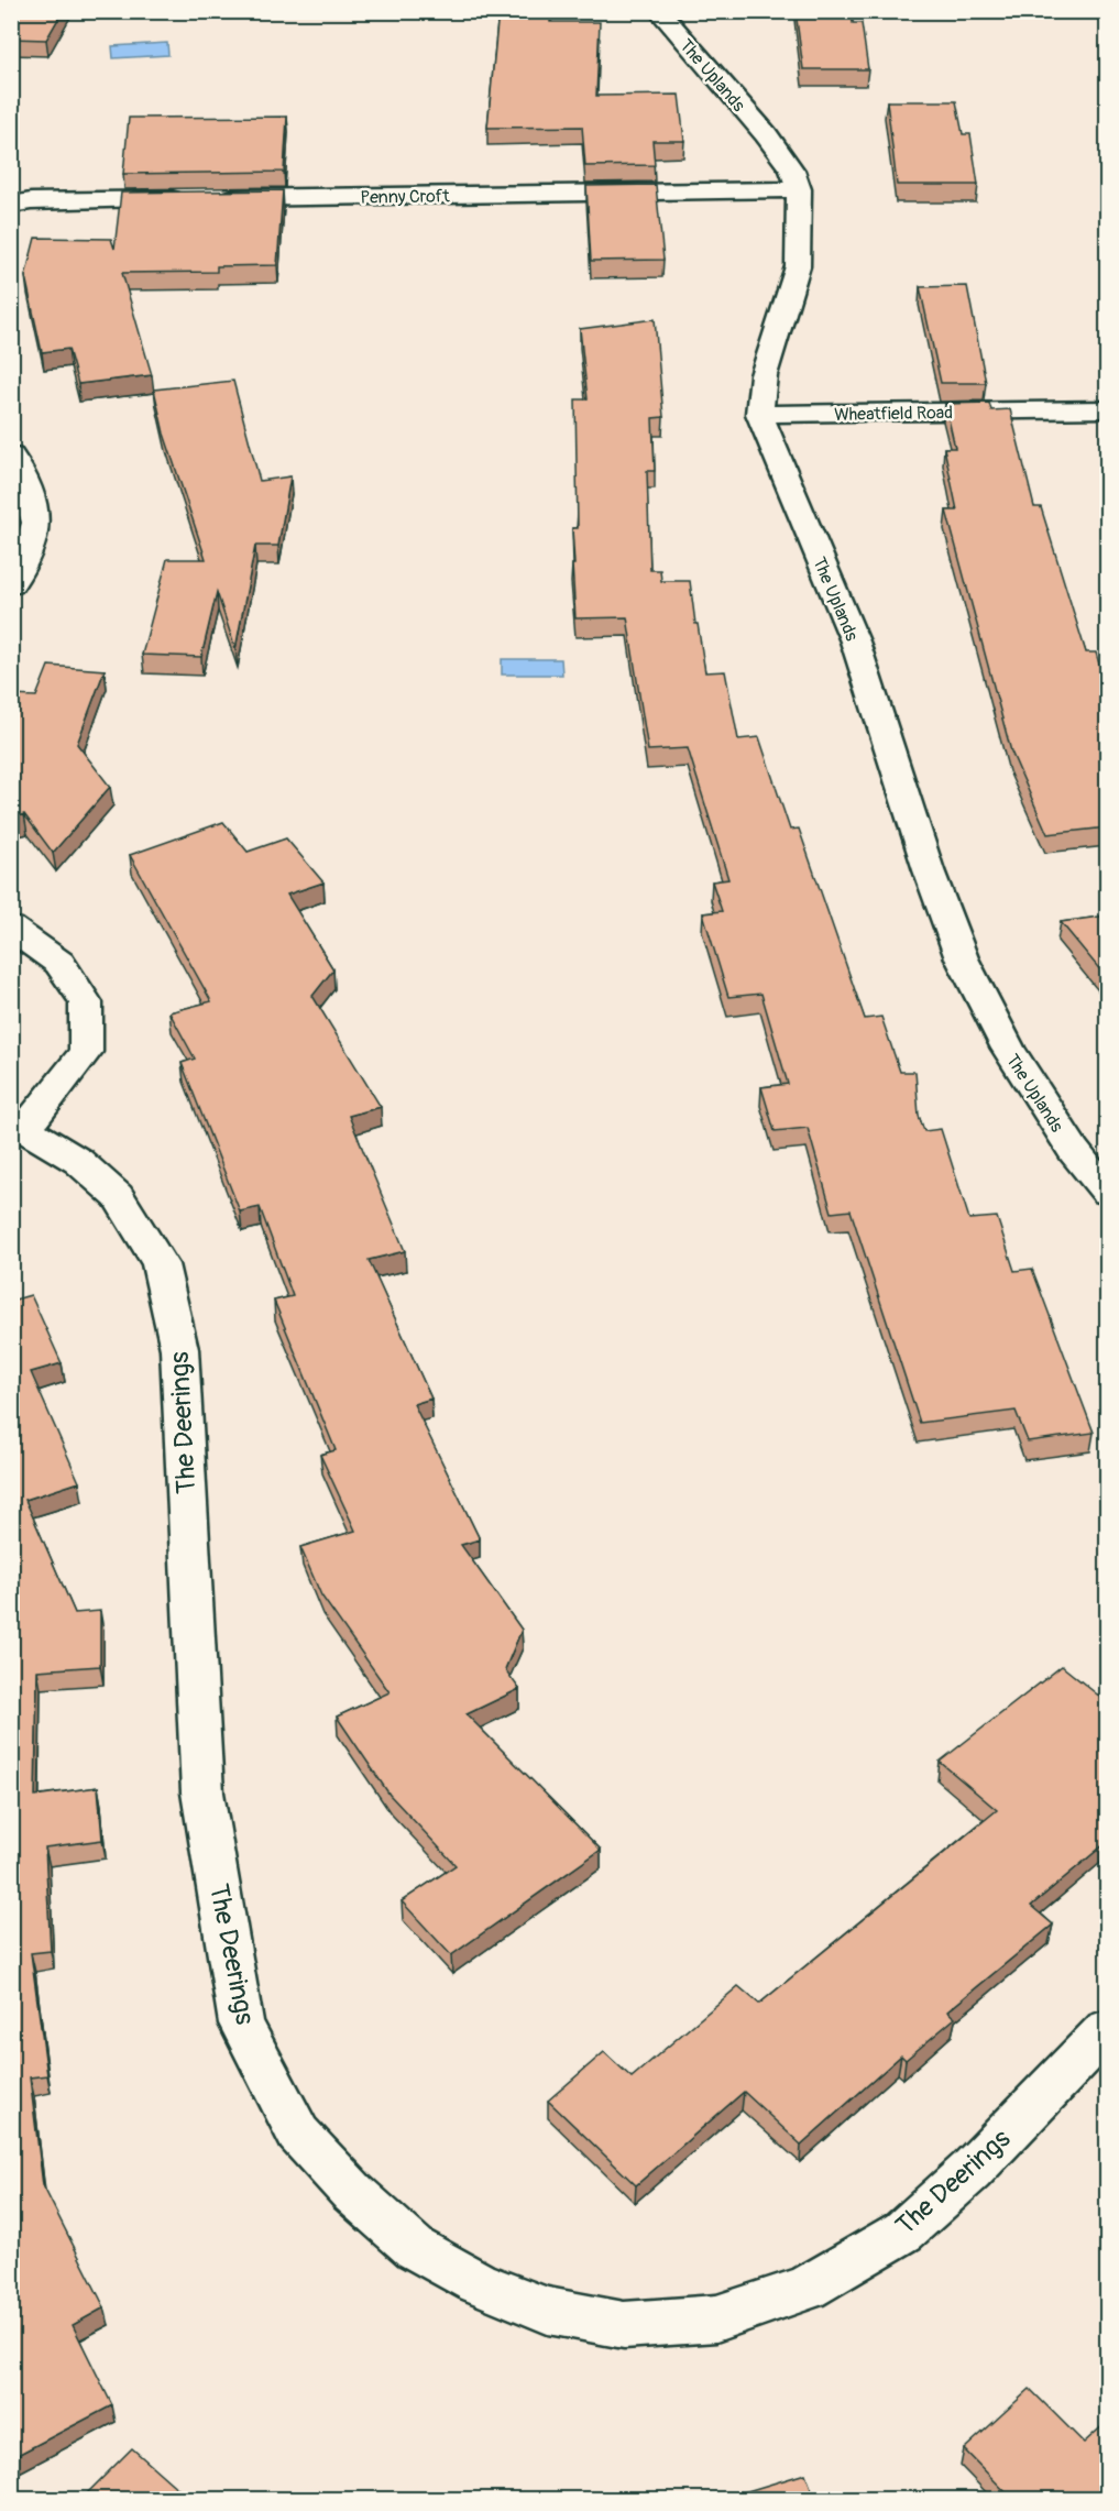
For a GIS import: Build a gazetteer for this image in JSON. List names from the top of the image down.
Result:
{
  "streets": {
    "street": [
      "The Uplands",
      "Penny Croft",
      "Wheatfield Road",
      "The Deerings"
    ]
  },
  "crossings": [
    ["The Uplands", "Penny Croft"],
    ["The Uplands", "Wheatfield Road"]
  ]
}
